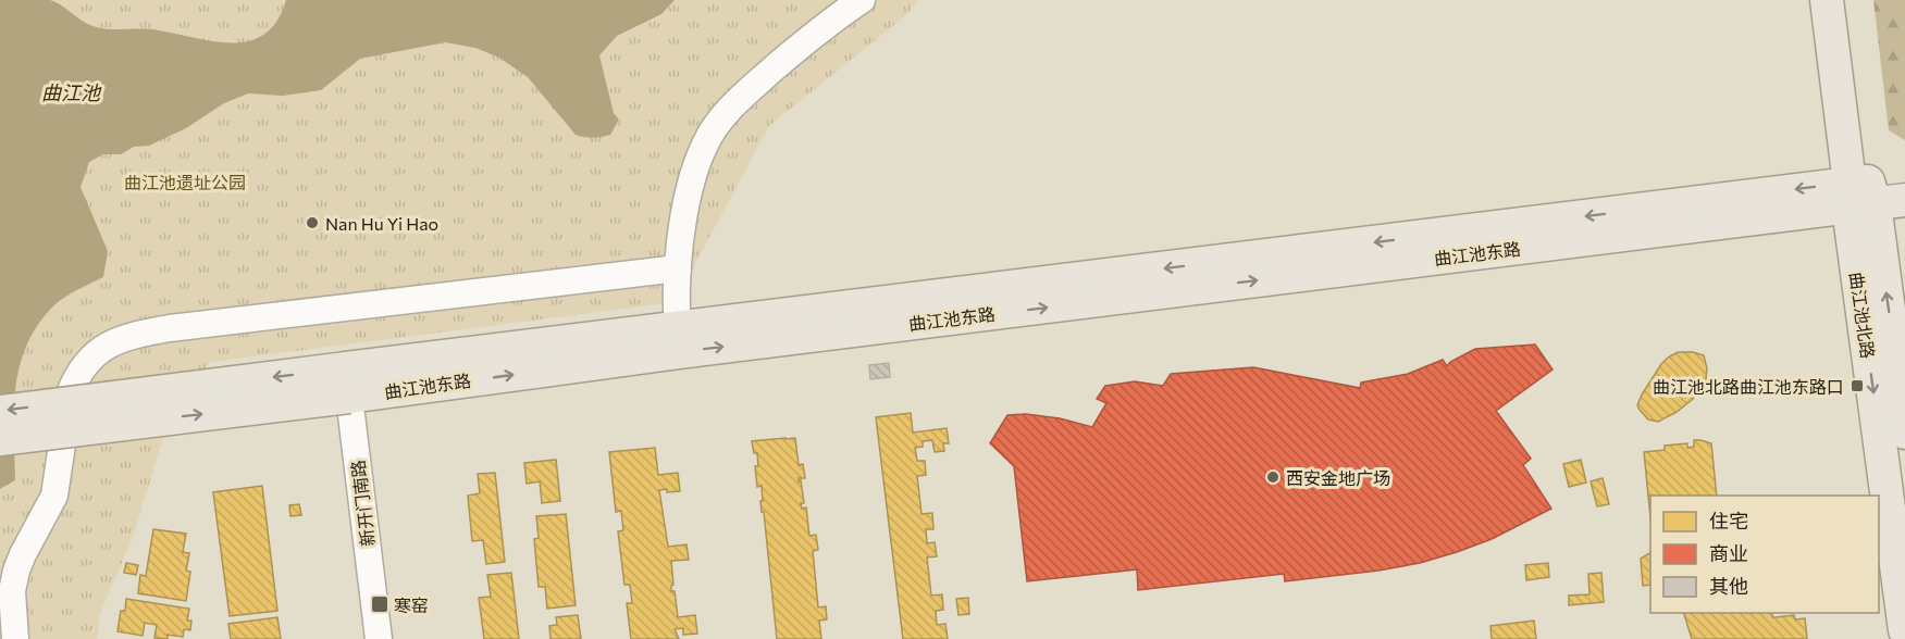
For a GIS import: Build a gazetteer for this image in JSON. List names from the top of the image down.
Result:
{
  "streets": {
    "main road": ["曲江池东路", "曲江池北路"],
    "street": ["新开门南路"]
  },
  "crossings": [
    ["曲江池东路", "曲江池北路"],
    ["曲江池东路", "新开门南路"]
  ],
  "water": ["曲江池"],
  "parks": ["曲江池遗址公园"],
  "places": {
    "other": ["Nan Hu Yi Hao", "西安金地广场"],
    "transit": ["曲江池北路曲江池东路口", "寒窑"]
  },
  "legend": ["住宅", "商业", "其他"]
}
